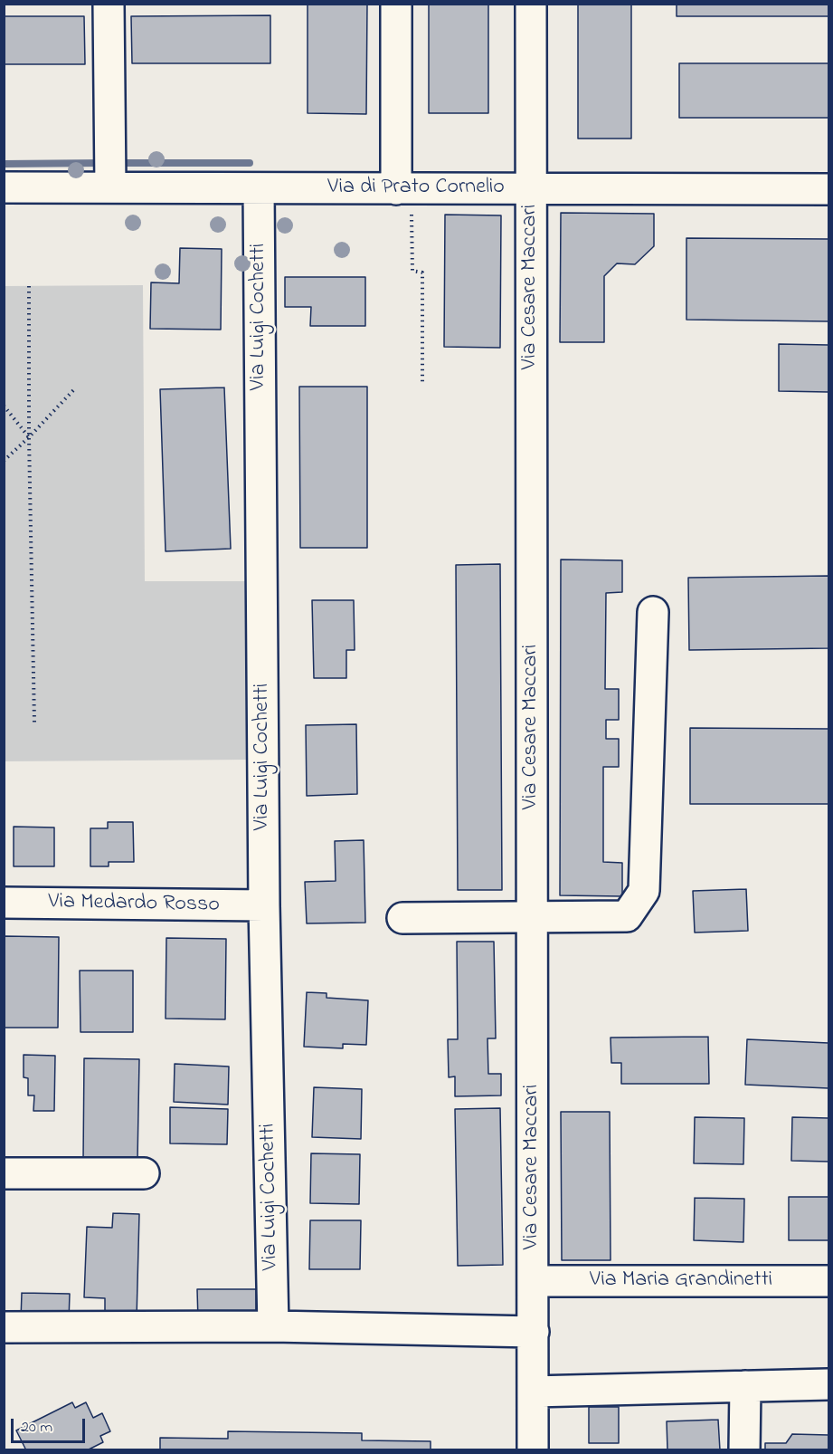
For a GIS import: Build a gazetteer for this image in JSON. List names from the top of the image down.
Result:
{
  "streets": {
    "street": [
      "Via di Prato Cornelio",
      "Via Cesare Maccari",
      "Via Luigi Cochetti",
      "Via Medardo Rosso",
      "Via Maria Grandinetti"
    ]
  },
  "crossings": [
    ["Via di Prato Cornelio", "Via Cesare Maccari"],
    ["Via di Prato Cornelio", "Via Luigi Cochetti"],
    ["Via Cesare Maccari", "Via Maria Grandinetti"],
    ["Via Luigi Cochetti", "Via Medardo Rosso"]
  ],
  "scale_bar": "20 m"
}
